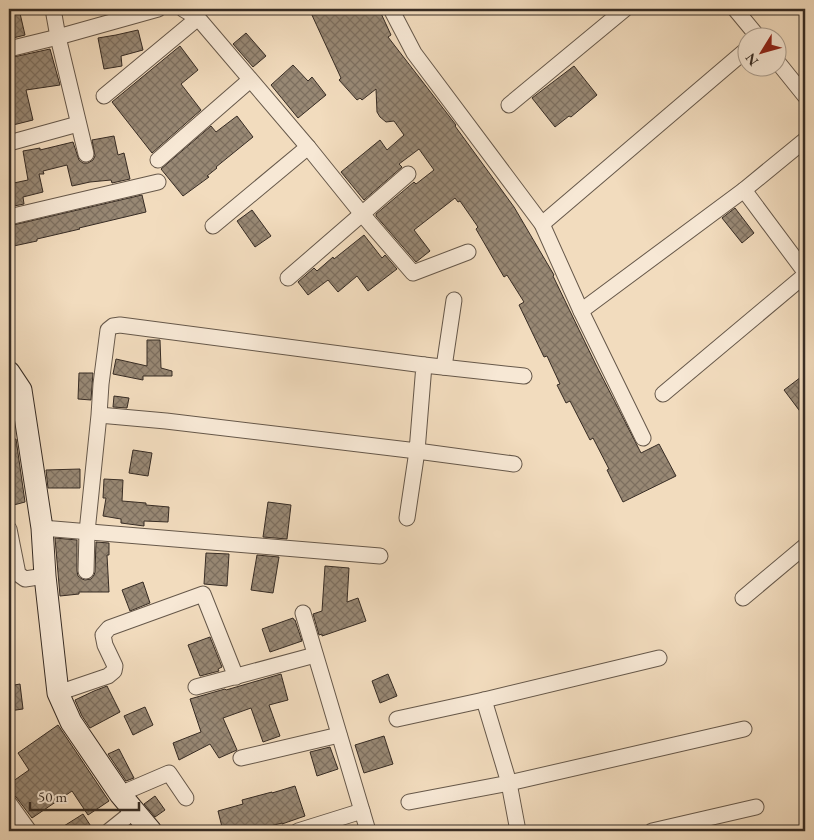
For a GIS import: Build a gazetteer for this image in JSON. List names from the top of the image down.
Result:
{
  "scale_bar": "50 m",
  "north": "bottom left"
}
